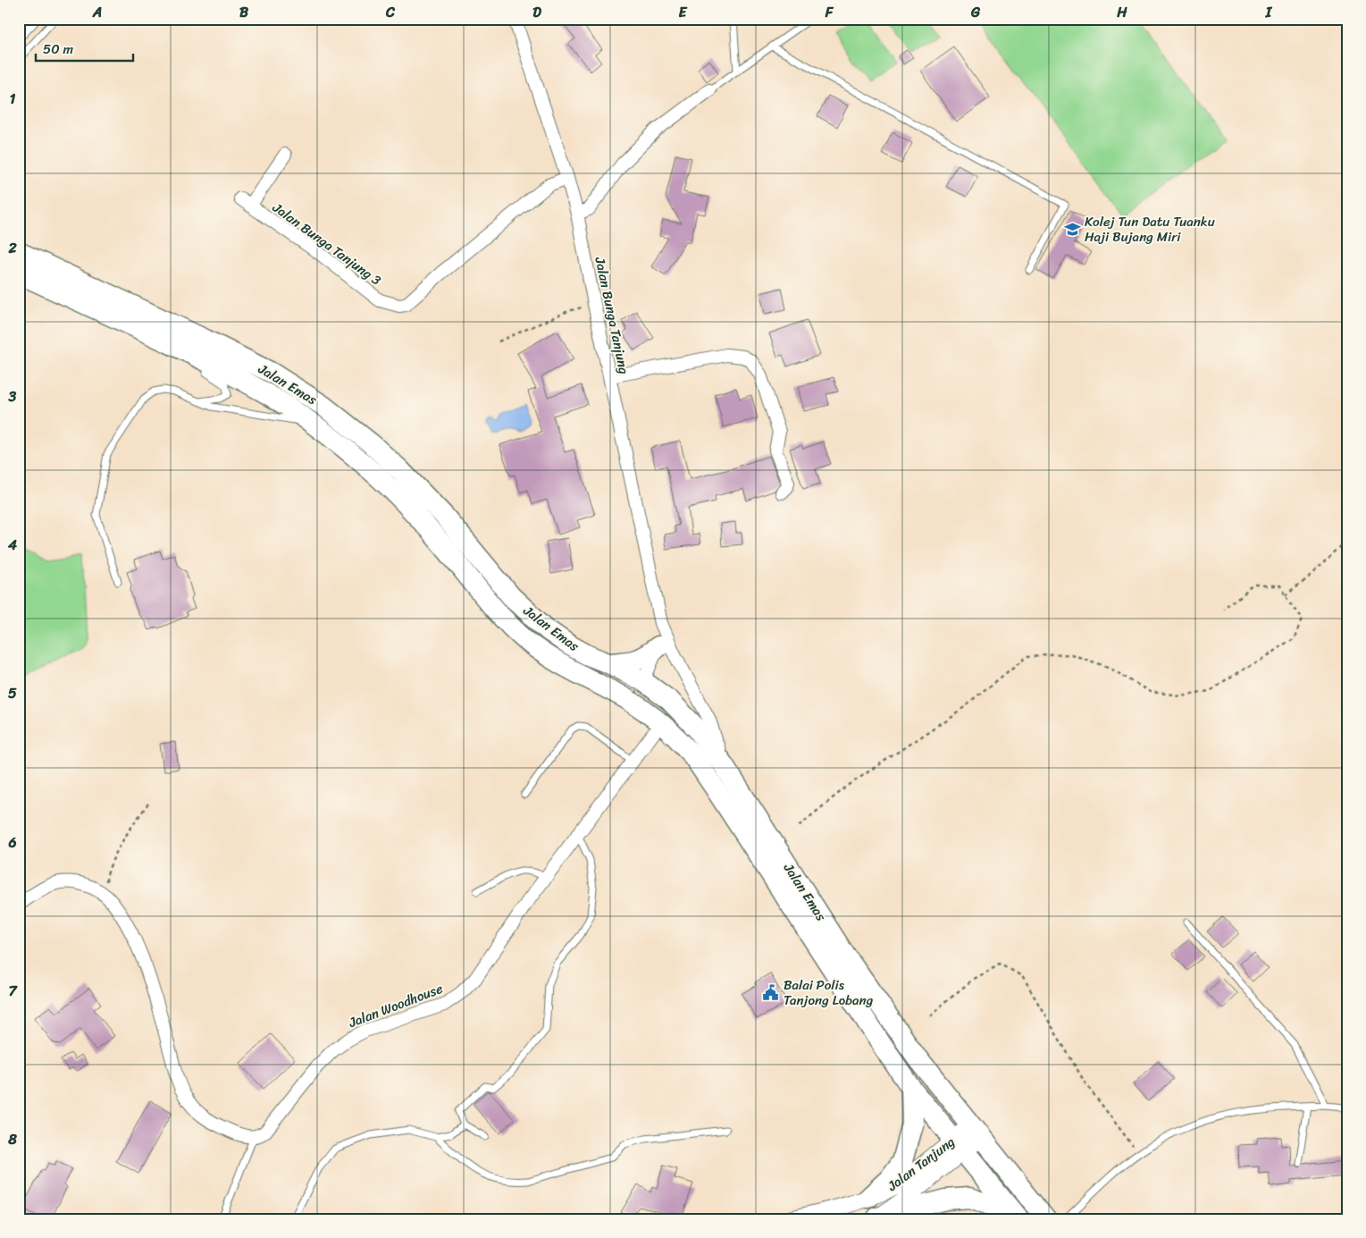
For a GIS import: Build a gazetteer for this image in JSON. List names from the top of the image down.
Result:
{
  "streets": {
    "main road": ["Jalan Emas"],
    "street": [
      "Jalan Bunga Tanjung 3",
      "Jalan Bunga Tanjung",
      "Jalan Woodhouse",
      "Jalan Tanjung"
    ]
  },
  "crossings": [
    ["Jalan Bunga Tanjung 3", "Jalan Bunga Tanjung"],
    ["Jalan Emas", "Jalan Woodhouse"],
    ["Jalan Emas", "Jalan Tanjung"]
  ],
  "places": {
    "school or university": ["Kolej Tun Datu Tuanku Haji Bujang Miri"],
    "public building": ["Balai Polis Tanjong Lobang"]
  },
  "scale_bar": "50 m",
  "grid": {
    "columns": [
      "A",
      "B",
      "C",
      "D",
      "E",
      "F",
      "G",
      "H",
      "I"
    ],
    "rows": [
      "1",
      "2",
      "3",
      "4",
      "5",
      "6",
      "7",
      "8"
    ]
  }
}
